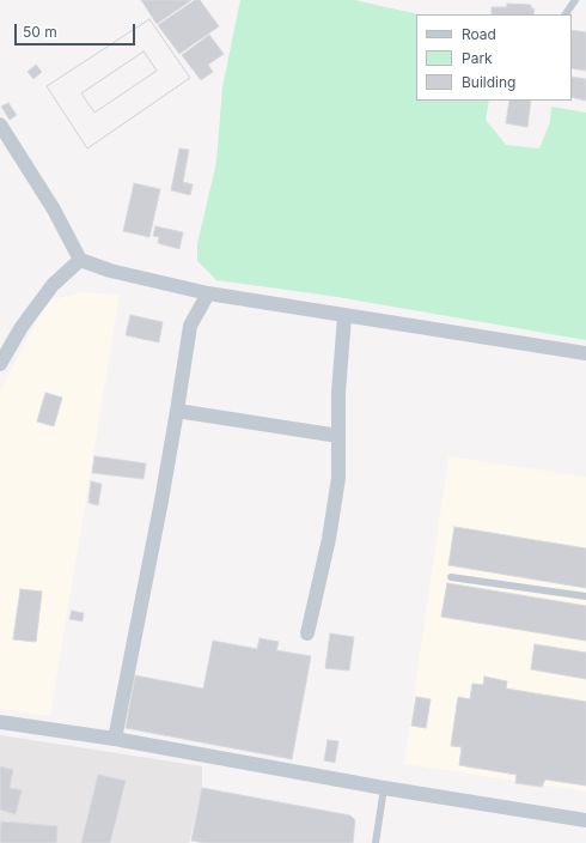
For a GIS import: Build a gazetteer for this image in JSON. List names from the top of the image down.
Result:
{
  "legend": ["Road", "Park", "Building"],
  "scale_bar": "50 m"
}
